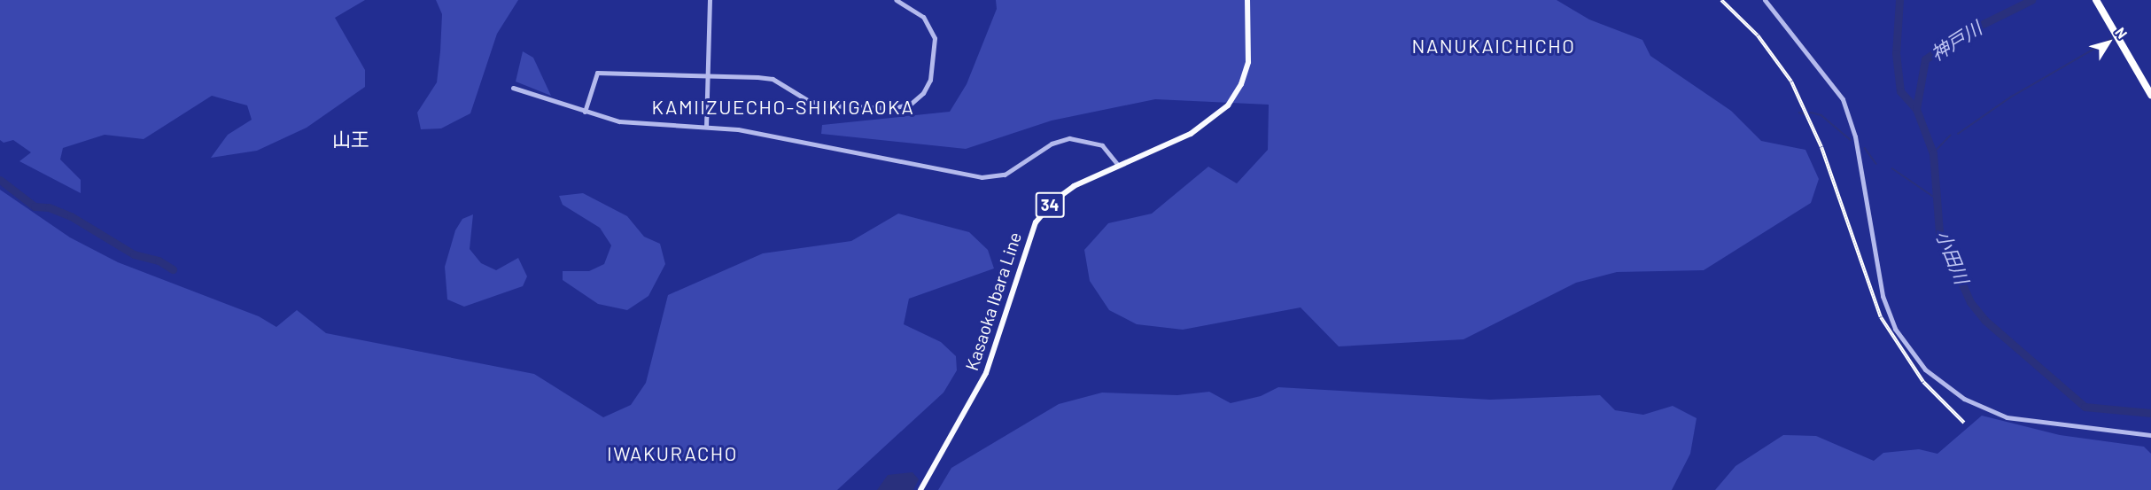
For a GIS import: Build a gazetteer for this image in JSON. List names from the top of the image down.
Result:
{
  "streets": {
    "main road": ["34", "Kasaoka Ibara Line"]
  },
  "districts": [
    "NANUKAICHICHO",
    "KAMIIZUECHO-SHIKIGAOKA",
    "山王",
    "IWAKURACHO"
  ],
  "water": ["神戸川", "小田川"],
  "north": "top right"
}
